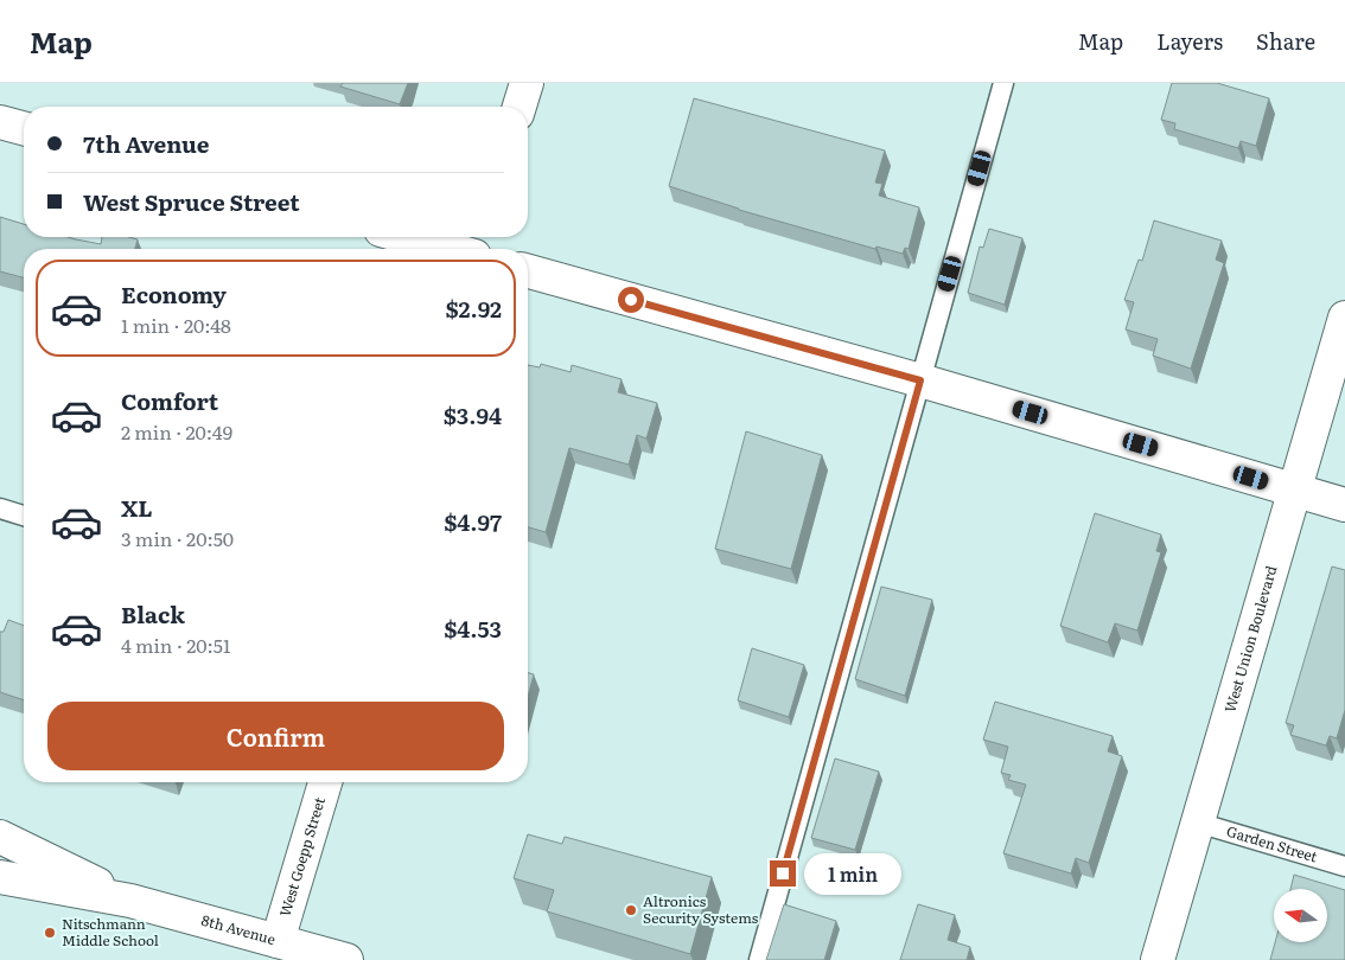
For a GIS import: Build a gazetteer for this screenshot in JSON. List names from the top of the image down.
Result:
{
  "streets": {
    "street": ["West Union Boulevard", "West Goepp Street", "8th Avenue"],
    "lane": ["Garden Street"]
  },
  "crossings": [
    ["West Union Boulevard", "Garden Street"],
    ["West Goepp Street", "8th Avenue"]
  ],
  "places": ["Altronics Security Systems", "Nitschmann Middle School"],
  "north": "left",
  "page": {
    "header": "Map",
    "nav": ["Map", "Layers", "Share"],
    "banner": ["7th Avenue", "West Spruce Street"],
    "list": [
      {
        "name": "Economy",
        "note": "1 min · 20:48",
        "value": "$2.92"
      },
      {
        "name": "Comfort",
        "note": "2 min · 20:49",
        "value": "$3.94"
      },
      {
        "name": "XL",
        "note": "3 min · 20:50",
        "value": "$4.97"
      },
      {
        "name": "Black",
        "note": "4 min · 20:51",
        "value": "$4.53"
      }
    ],
    "buttons": "Confirm",
    "bubble": "1 min"
  }
}
